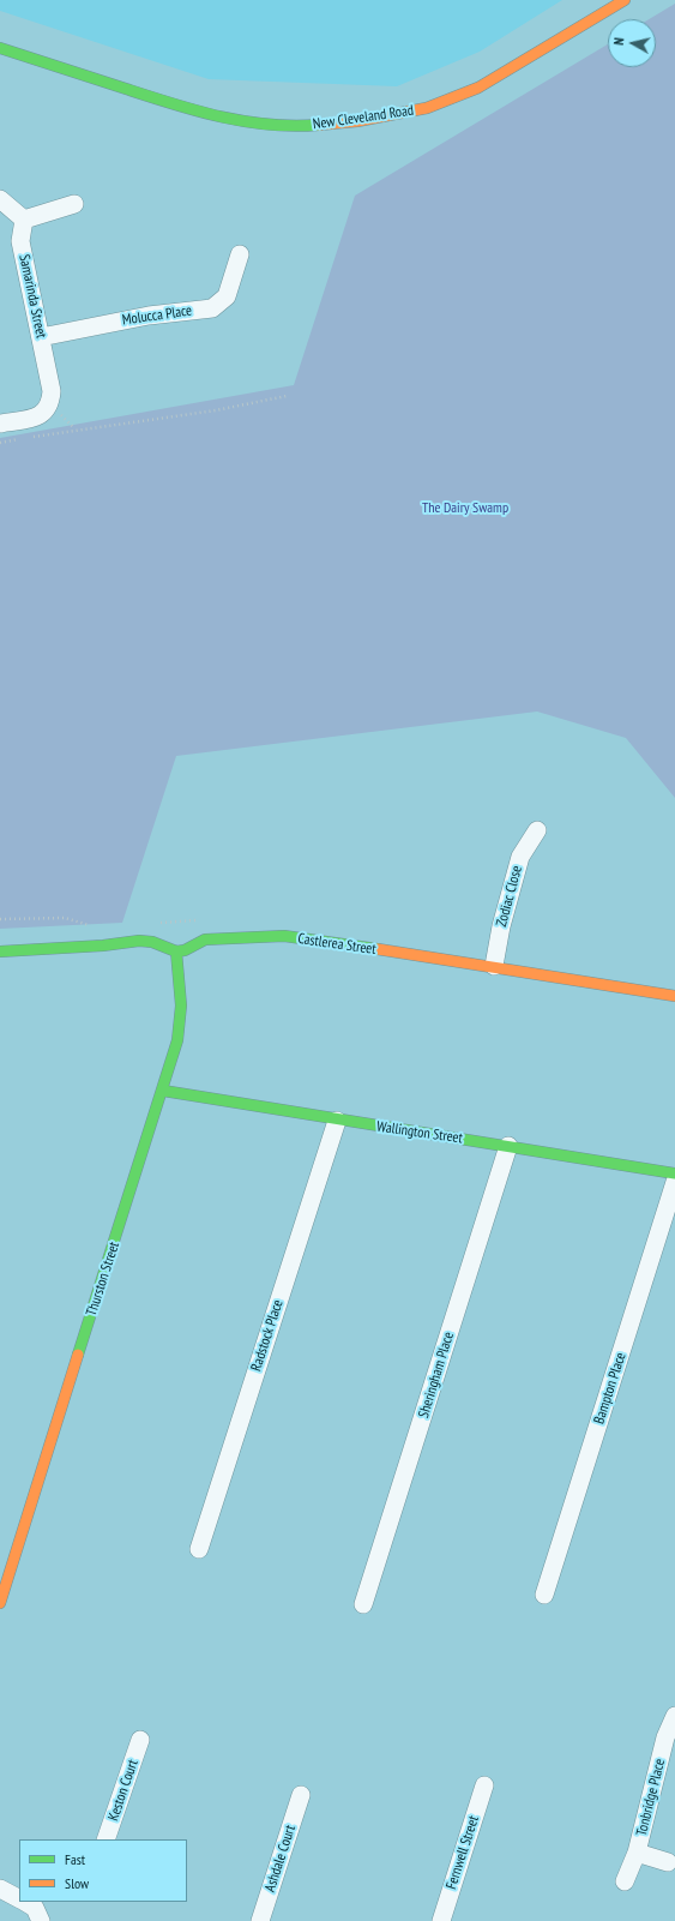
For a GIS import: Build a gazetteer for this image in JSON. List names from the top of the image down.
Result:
{
  "streets": {
    "street": [
      "New Cleveland Road",
      "Samarinda Street",
      "Molucca Place",
      "Zodiac Close",
      "Castlerea Street",
      "Wallington Street",
      "Thurston Street",
      "Radstock Place",
      "Sheringham Place",
      "Bampton Place",
      "Keston Court",
      "Tonbridge Place",
      "Fernwell Street",
      "Ashdale Court"
    ]
  },
  "crossings": [
    ["Samarinda Street", "Molucca Place"],
    ["Zodiac Close", "Castlerea Street"],
    ["Castlerea Street", "Thurston Street"],
    ["Wallington Street", "Thurston Street"],
    ["Wallington Street", "Radstock Place"],
    ["Wallington Street", "Sheringham Place"]
  ],
  "parks": ["The Dairy Swamp"],
  "legend": ["Fast", "Slow"],
  "north": "left"
}
